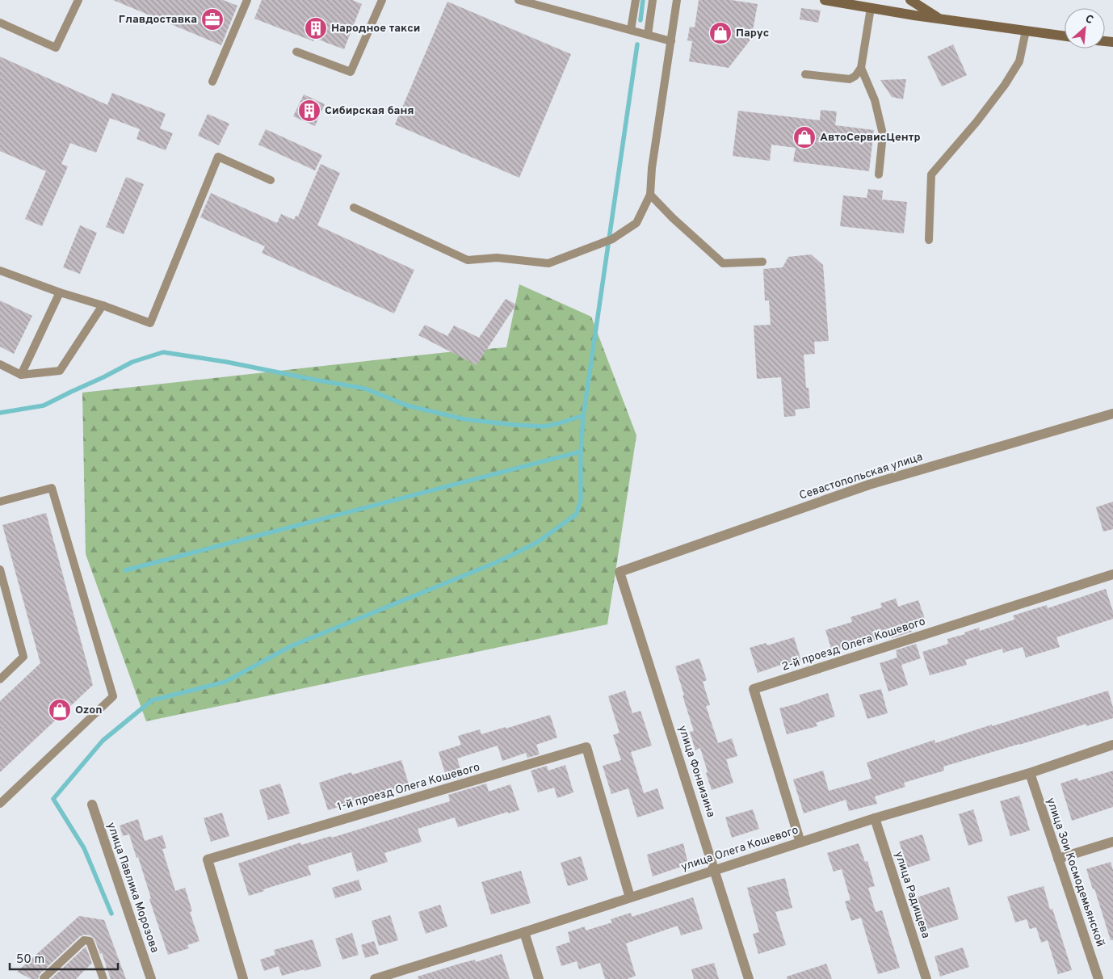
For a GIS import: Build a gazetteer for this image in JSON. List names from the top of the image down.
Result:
{
  "streets": {
    "street": [
      "Севастопольская улица",
      "2-й проезд Олега Кошевого",
      "улица Фонвизина",
      "1-й проезд Олега Кошевого",
      "улица Олега Кошевого",
      "улица Зои Космодемьянской",
      "улица Павлика Морозова",
      "улица Радищева"
    ]
  },
  "crossings": [
    ["Севастопольская улица", "улица Фонвизина"],
    ["2-й проезд Олега Кошевого", "улица Олега Кошевого"],
    ["улица Фонвизина", "улица Олега Кошевого"],
    ["1-й проезд Олега Кошевого", "улица Олега Кошевого"],
    ["улица Олега Кошевого", "улица Зои Космодемьянской"],
    ["улица Олега Кошевого", "улица Радищева"]
  ],
  "places": {
    "office": ["Главдоставка"],
    "building": ["Народное такси", "Сибирская баня"],
    "shop": ["Парус", "АвтоСервисЦентр", "Ozon"]
  },
  "scale_bar": "50 m",
  "north": "top right"
}
